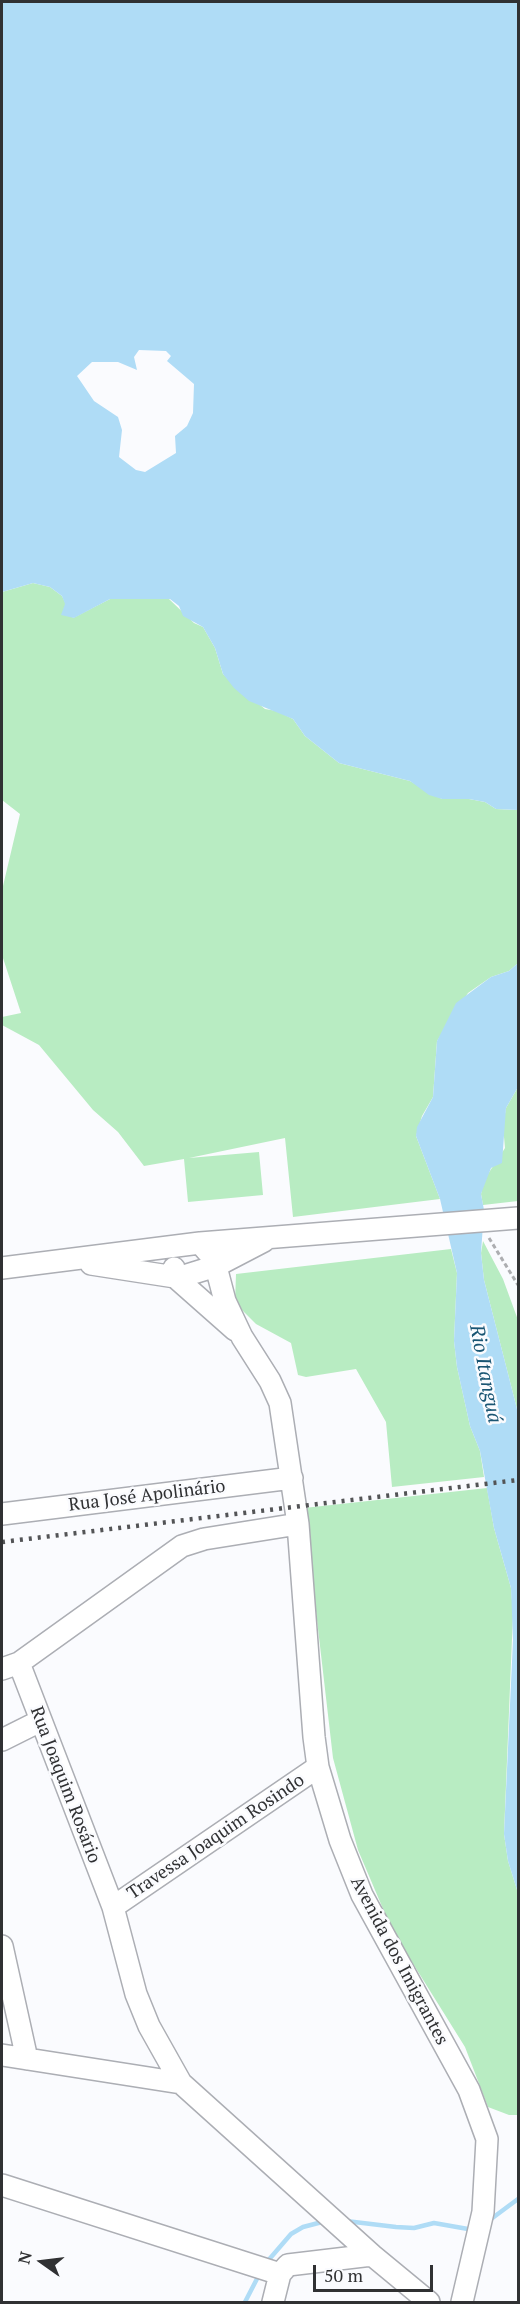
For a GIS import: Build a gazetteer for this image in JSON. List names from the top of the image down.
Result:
{
  "streets": {
    "street": [
      "Rua José Apolinário",
      "Rua Joaquim Rosário",
      "Travessa Joaquim Rosindo",
      "Avenida dos Imigrantes"
    ]
  },
  "crossings": [
    ["Rua José Apolinário", "Avenida dos Imigrantes"],
    ["Rua Joaquim Rosário", "Travessa Joaquim Rosindo"],
    ["Travessa Joaquim Rosindo", "Avenida dos Imigrantes"]
  ],
  "water": ["Rio Itanguá"],
  "scale_bar": "50 m",
  "north": "left"
}
